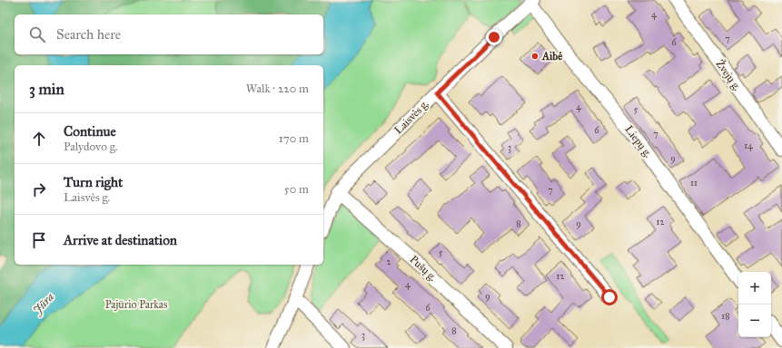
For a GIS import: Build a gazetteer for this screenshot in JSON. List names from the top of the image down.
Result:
{
  "streets": {
    "street": [
      "Žvejų g.",
      "Laisvės g.",
      "Liepų g.",
      "Pušų g."
    ]
  },
  "crossings": [
    ["Laisvės g.", "Liepų g."],
    ["Laisvės g.", "Pušų g."]
  ],
  "water": ["Jūra"],
  "parks": ["Pajūrio Parkas"],
  "places": ["Aibė"],
  "house_numbers": [
    "4",
    "7",
    "6",
    "4",
    "5",
    "6",
    "7",
    "14",
    "3",
    "9",
    "11",
    "7",
    "12",
    "8",
    "9",
    "5",
    "2",
    "12",
    "4",
    "9",
    "6",
    "18",
    "8",
    "3"
  ],
  "page": {
    "search": "Search here",
    "heading": ["3 min", "Walk · 220 m"],
    "list": [
      ["Continue", "Palydovo g.", "170 m"],
      ["Turn right", "Laisvės g.", "50 m"],
      "Arrive at destination"
    ],
    "map_buttons": ["+", "−"]
  }
}
